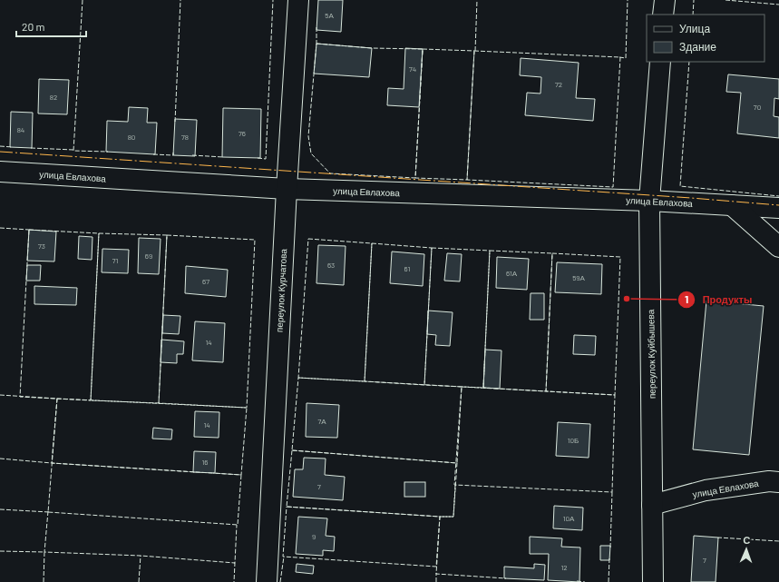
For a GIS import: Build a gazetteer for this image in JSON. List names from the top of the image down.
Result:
{
  "streets": {
    "street": ["улица Евлахова", "переулок Курчатова", "переулок Куйбышева"]
  },
  "crossings": [
    ["улица Евлахова", "переулок Курчатова"],
    ["улица Евлахова", "переулок Куйбышева"]
  ],
  "places": ["Продукты"],
  "house_numbers": [
    "5А",
    "74",
    "72",
    "82",
    "70",
    "84",
    "76",
    "80",
    "78",
    "73",
    "69",
    "71",
    "63",
    "61",
    "61А",
    "59А",
    "67",
    "14",
    "7А",
    "14",
    "10Б",
    "16",
    "7",
    "10А",
    "9",
    "7",
    "12"
  ],
  "legend": ["Улица", "Здание"],
  "scale_bar": "20 m",
  "north": "top"
}
